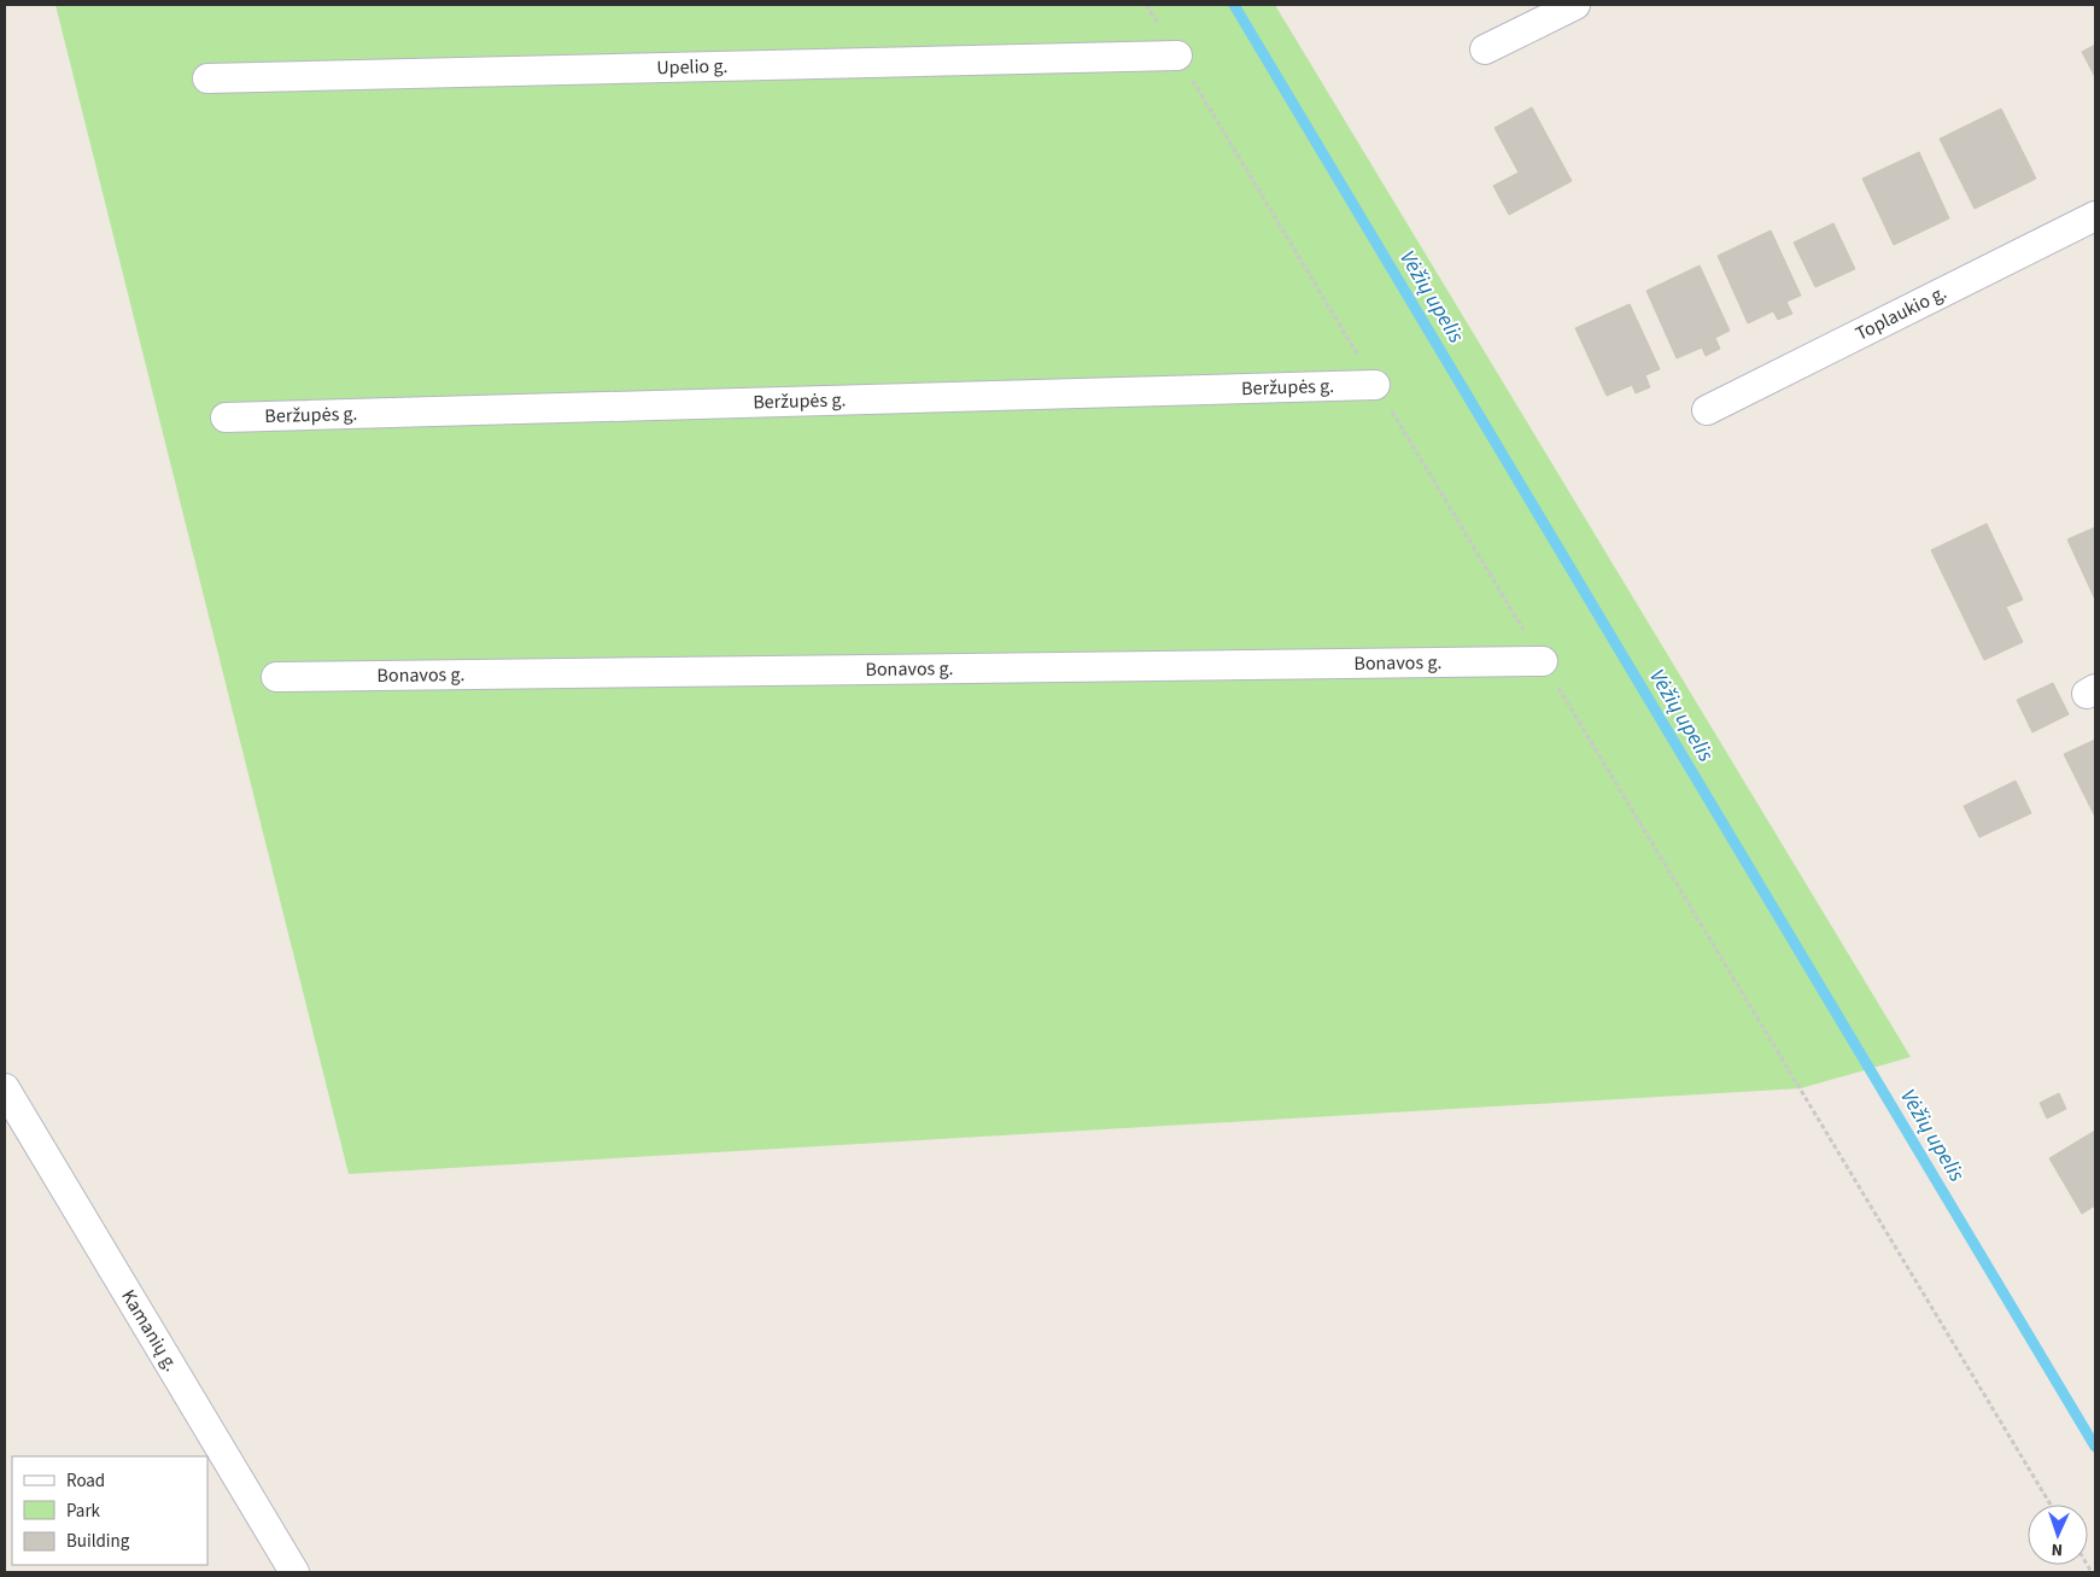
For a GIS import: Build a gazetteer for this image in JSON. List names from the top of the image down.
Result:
{
  "streets": {
    "street": [
      "Upelio g.",
      "Toplaukio g.",
      "Beržupės g.",
      "Bonavos g.",
      "Kamanių g."
    ]
  },
  "water": ["Vėžių upelis"],
  "legend": ["Road", "Park", "Building"],
  "north": "bottom"
}
